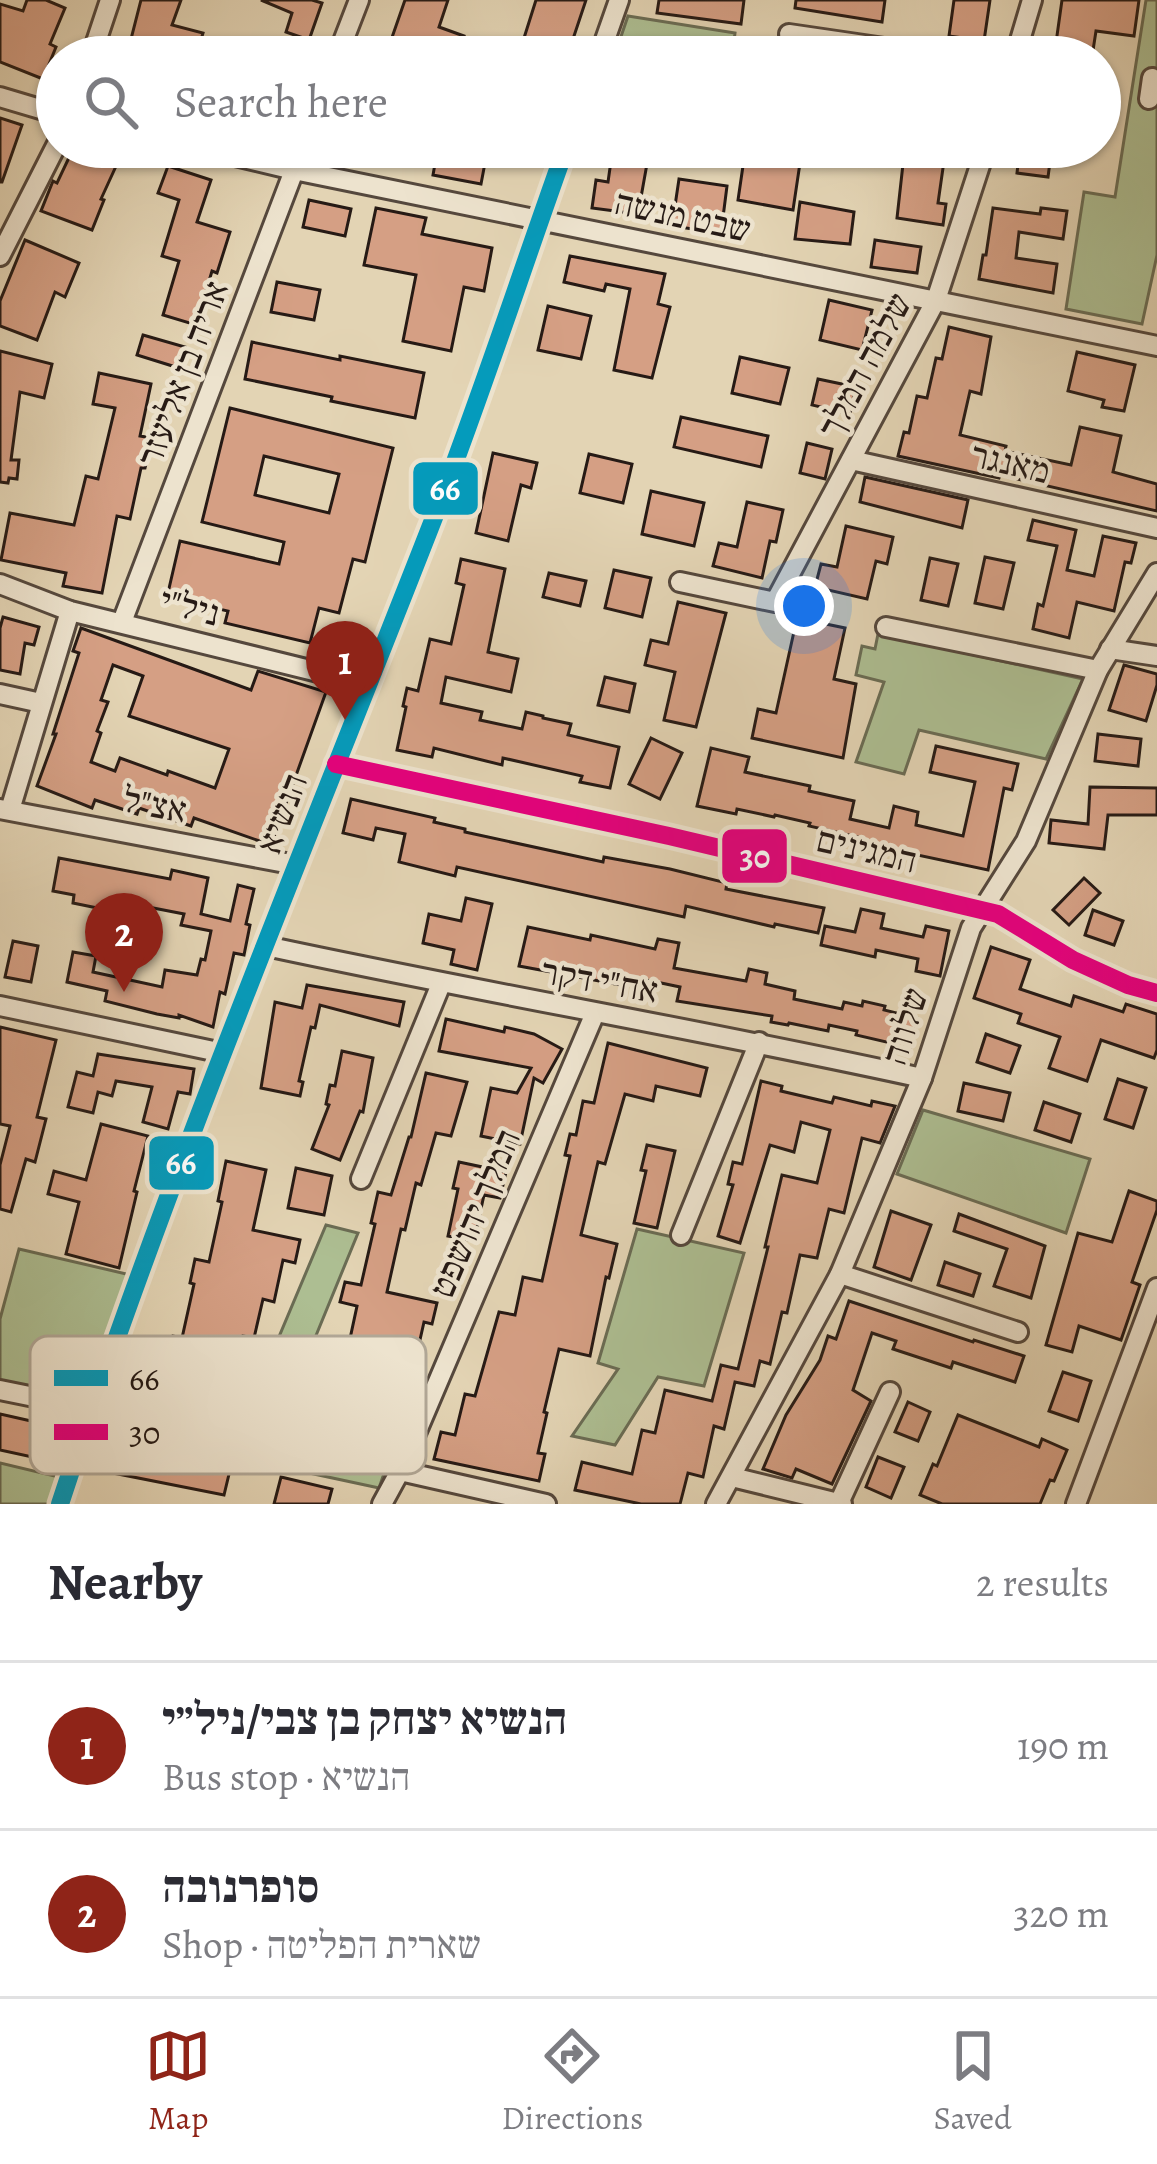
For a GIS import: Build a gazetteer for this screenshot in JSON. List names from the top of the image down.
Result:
{
  "streets": {
    "street": [
      "שבט מנשה",
      "שלמה המלך",
      "אריה בן אליעזר",
      "מאנגר",
      "ניל\"י",
      "אצ\"ל",
      "הנשיא",
      "המגינים",
      "אח\"י דקר",
      "שלווה",
      "המלך יהושפט"
    ]
  },
  "crossings": [
    ["שבט מנשה", "שלמה המלך"],
    ["שבט מנשה", "אריה בן אליעזר"],
    ["שבט מנשה", "הנשיא"],
    ["שלמה המלך", "מאנגר"],
    ["אריה בן אליעזר", "ניל\"י"],
    ["ניל\"י", "הנשיא"],
    ["אצ\"ל", "הנשיא"],
    ["הנשיא", "המגינים"],
    ["הנשיא", "אח\"י דקר"],
    ["המגינים", "שלווה"],
    ["אח\"י דקר", "שלווה"],
    ["אח\"י דקר", "המלך יהושפט"]
  ],
  "lines": ["transit line 66", "transit line 30"],
  "legend": ["66", "30"],
  "page": {
    "search": "Search here",
    "pins": ["1", "2"],
    "heading": ["Nearby", "2 results"],
    "list": [
      {
        "mark": "1",
        "name": "הנשיא יצחק בן צבי/ניל״י",
        "note": "Bus stop · הנשיא",
        "value": "190 m"
      },
      {
        "mark": "2",
        "name": "סופרנובה",
        "note": "Shop · שארית הפליטה",
        "value": "320 m"
      }
    ],
    "nav": ["Map", "Directions", "Saved"]
  }
}
